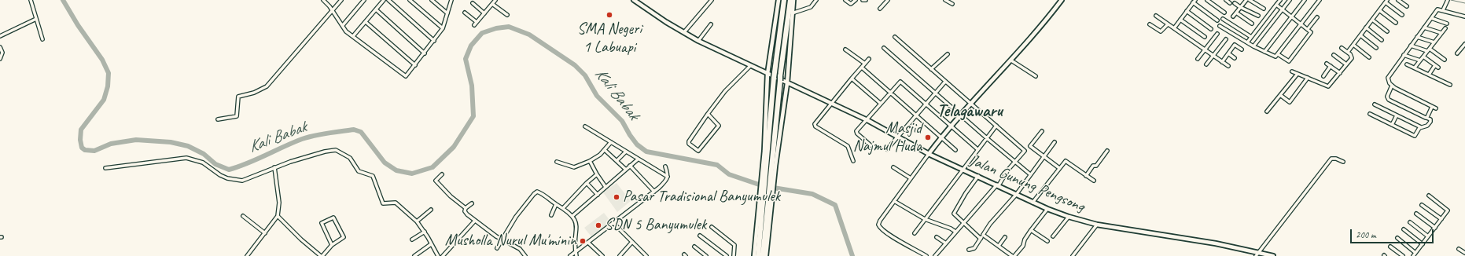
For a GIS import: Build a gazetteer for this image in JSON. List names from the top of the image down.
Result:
{
  "streets": {
    "street": ["Jalan Gunung Pengsong"]
  },
  "districts": ["Telagawaru"],
  "water": ["Kali Babak"],
  "places": [
    "SMA Negeri 1 Labuapi",
    "Masjid Najmul Huda",
    "Pasar Tradisional Banyumulek",
    "SDN 5 Banyumulek",
    "Musholla Nurul Mu'minin"
  ],
  "scale_bar": "200 m"
}
